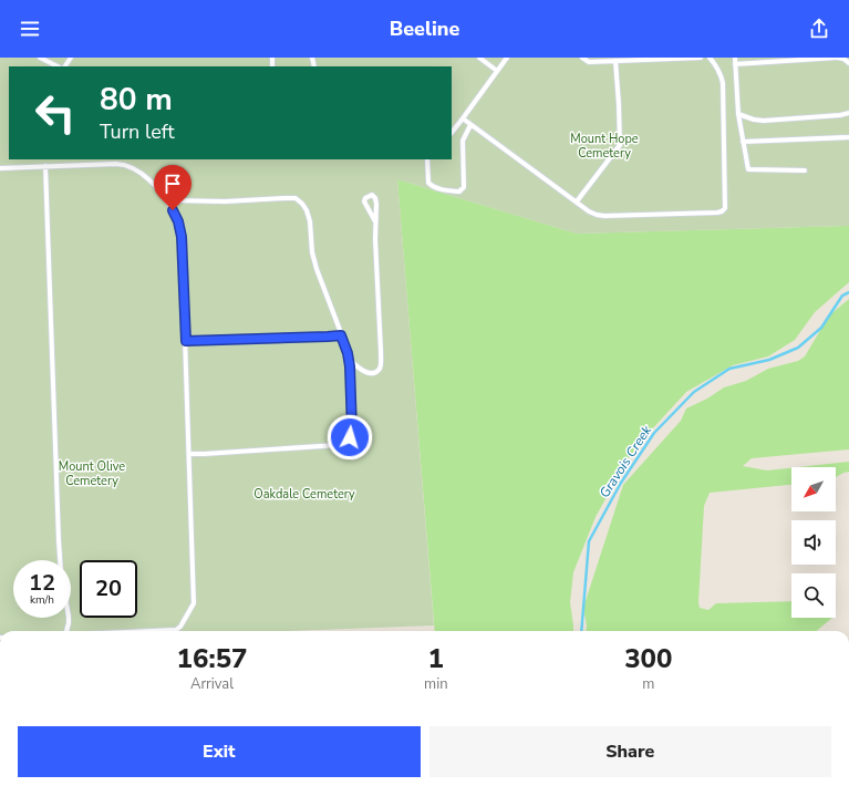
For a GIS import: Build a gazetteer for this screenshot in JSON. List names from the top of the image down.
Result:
{
  "water": ["Gravois Creek"],
  "parks": ["Mount Hope Cemetery", "Mount Olive Cemetery", "Oakdale Cemetery"],
  "north": "bottom left",
  "page": {
    "header": "Beeline",
    "turn": ["80 m", "Turn left"],
    "speed": "12 km/h",
    "limit": "20",
    "eta": [
      "16:57",
      "Arrival",
      "1",
      "min",
      "300",
      "m"
    ],
    "buttons": ["Exit", "Share"]
  }
}
